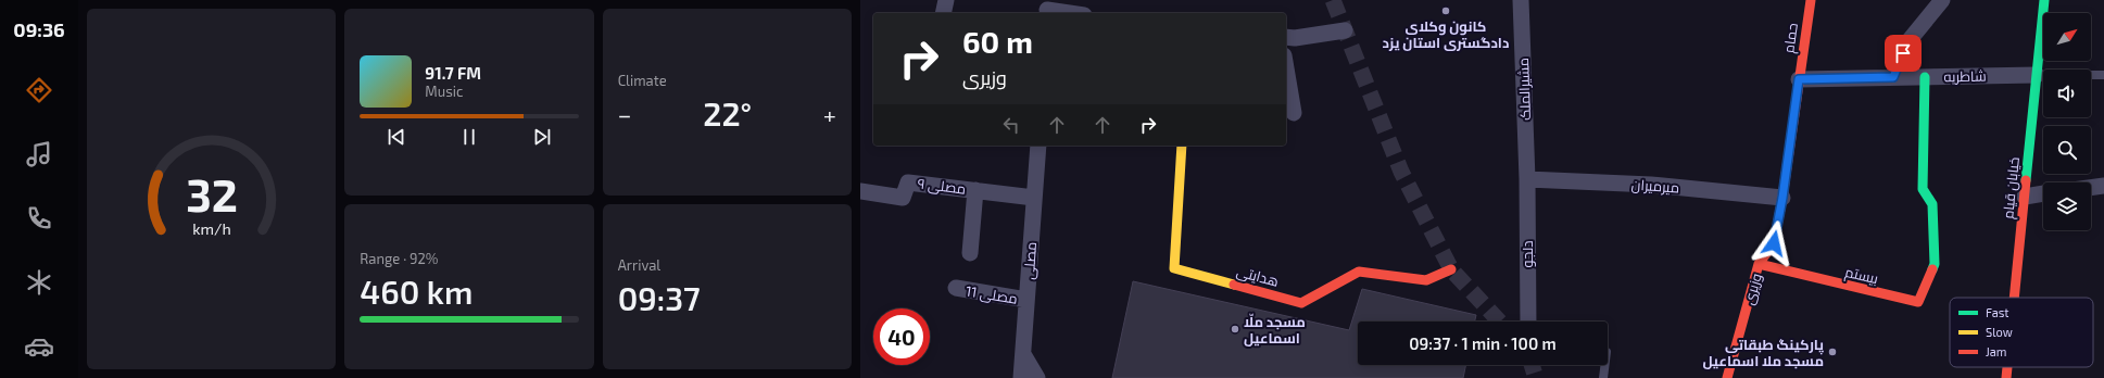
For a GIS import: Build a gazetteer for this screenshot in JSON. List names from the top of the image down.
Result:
{
  "streets": {
    "street": [
      "حمام",
      "شاطریه",
      "مشیرالملک",
      "مصلی ۹",
      "میرمیران",
      "خیابان قیام",
      "دلجو",
      "مصلی",
      "بیستم",
      "هدایتی",
      "وزیری",
      "مصلی 11"
    ]
  },
  "crossings": [
    ["حمام", "وزیری"],
    ["شاطریه", "خیابان قیام"],
    ["شاطریه", "بیستم"],
    ["مشیرالملک", "میرمیران"],
    ["مشیرالملک", "دلجو"],
    ["مصلی ۹", "مصلی"],
    ["میرمیران", "دلجو"],
    ["میرمیران", "وزیری"],
    ["مصلی", "مصلی 11"],
    ["بیستم", "وزیری"]
  ],
  "places": ["کانون وکلای دادگستری استان یزد", "مسجد ملّا اسماعیل", "پارکینگ طبقاتی مسجد ملا اسماعیل"],
  "legend": ["Fast", "Slow", "Jam"],
  "north": "top right",
  "page": {
    "tabs": "09:36",
    "tile": [
      "Climate",
      ["Range · 92%", "460 km"],
      ["Arrival", "09:37"]
    ],
    "turn": ["60 m", "وزیری"],
    "song": ["91.7 FM", "Music"],
    "heat": ["−", "22°", "+"],
    "limit": "40",
    "trip": "09:37 · 1 min · 100 m",
    "gauge": ["32", "km/h"]
  }
}
